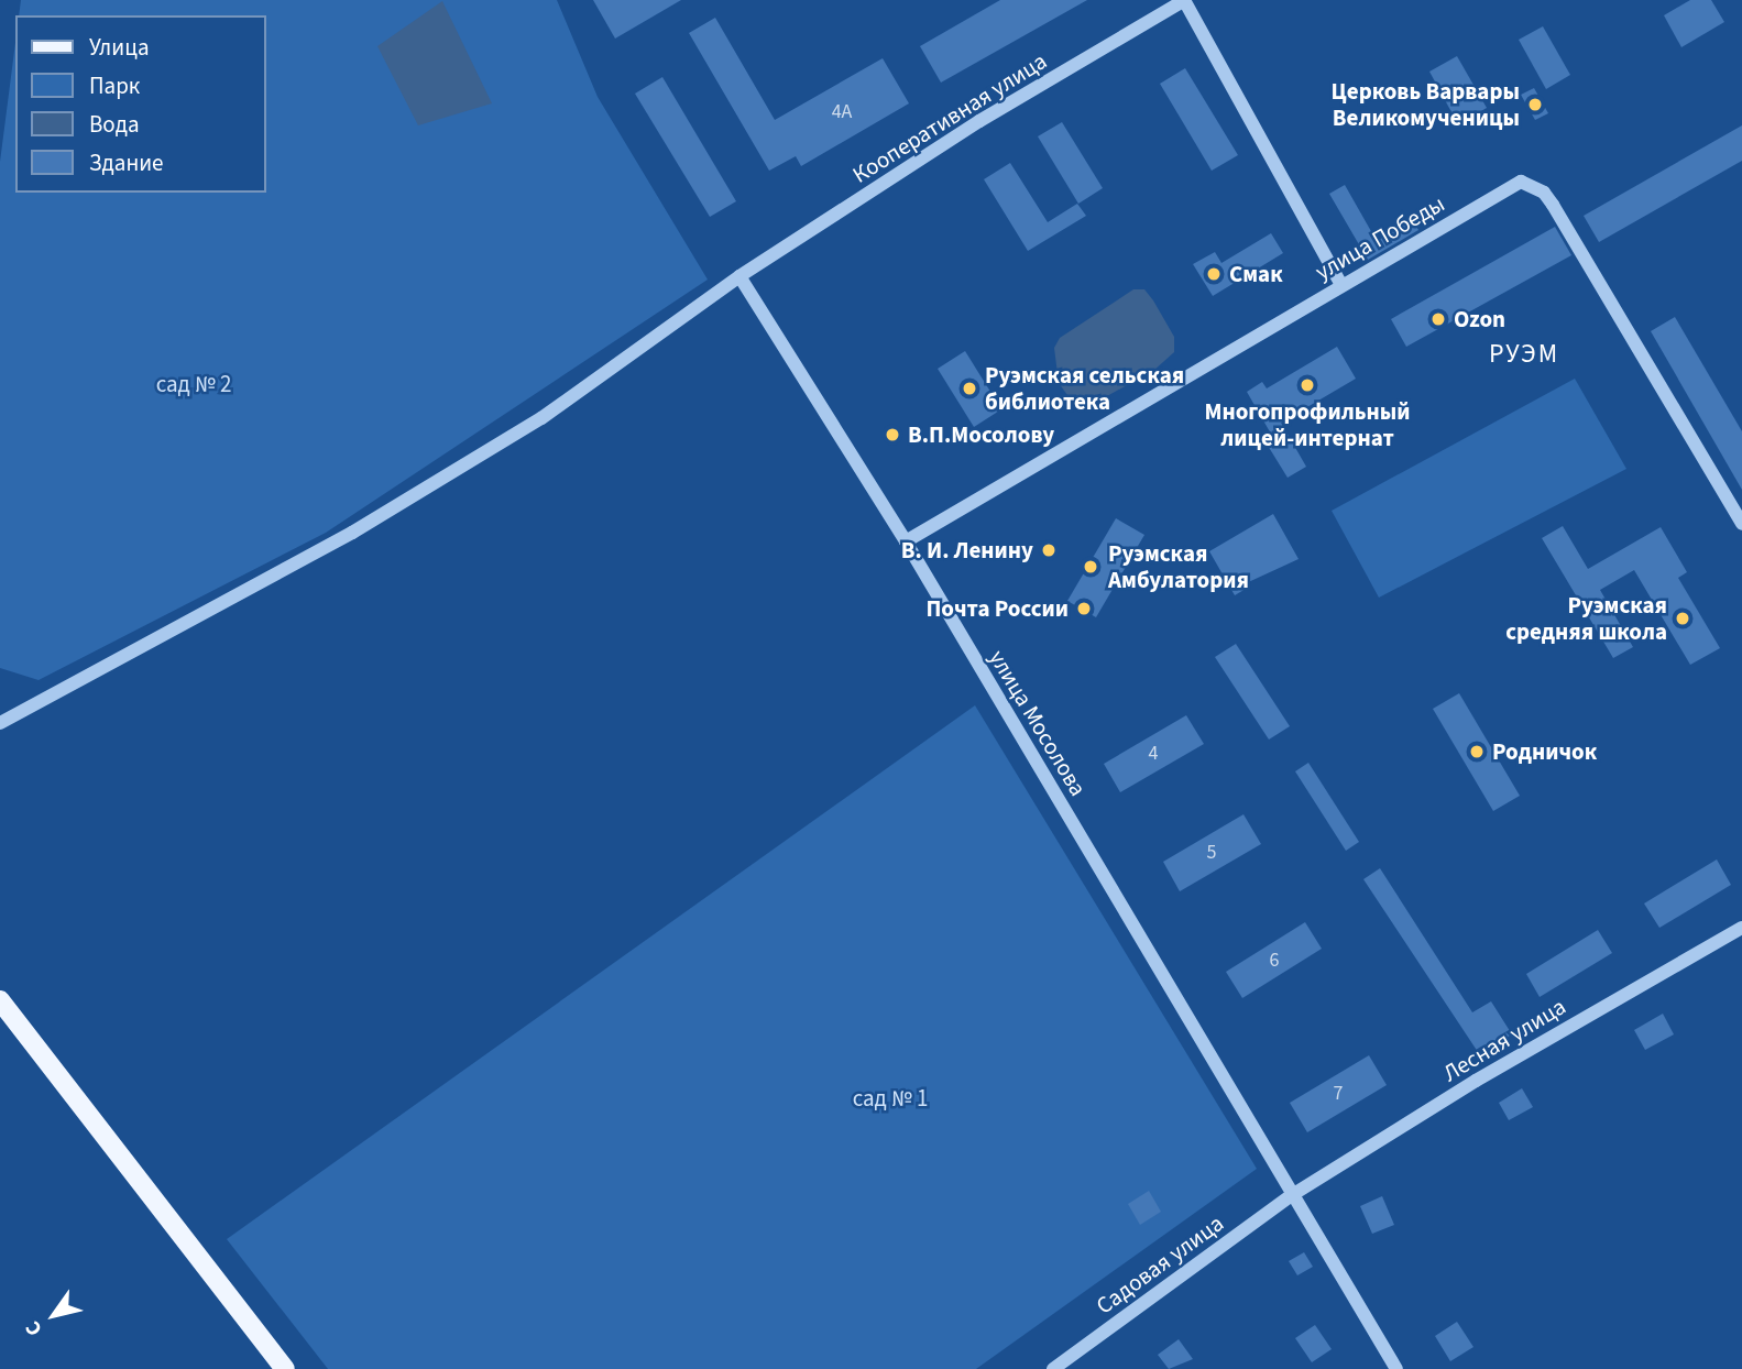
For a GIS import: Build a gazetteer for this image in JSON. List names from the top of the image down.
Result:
{
  "streets": {
    "street": [
      "Кооперативная улица",
      "улица Победы",
      "улица Мосолова",
      "Лесная улица",
      "Садовая улица"
    ]
  },
  "crossings": [
    ["Кооперативная улица", "улица Мосолова"],
    ["улица Победы", "улица Мосолова"],
    ["улица Мосолова", "Лесная улица"],
    ["улица Мосолова", "Садовая улица"],
    ["Лесная улица", "Садовая улица"]
  ],
  "districts": ["РУЭМ"],
  "parks": ["сад № 2", "сад № 1"],
  "places": [
    "Церковь Варвары Великомученицы",
    "Смак",
    "Ozon",
    "Многопрофильный лицей-интернат",
    "Руэмская сельская библиотека",
    "В.П.Мосолову",
    "В. И. Ленину",
    "Руэмская Амбулатория",
    "Почта России",
    "Руэмская средняя школа",
    "Родничок"
  ],
  "house_numbers": [
    "4А",
    "4",
    "5",
    "6",
    "7"
  ],
  "legend": [
    "Улица",
    "Парк",
    "Вода",
    "Здание"
  ],
  "north": "bottom left"
}
